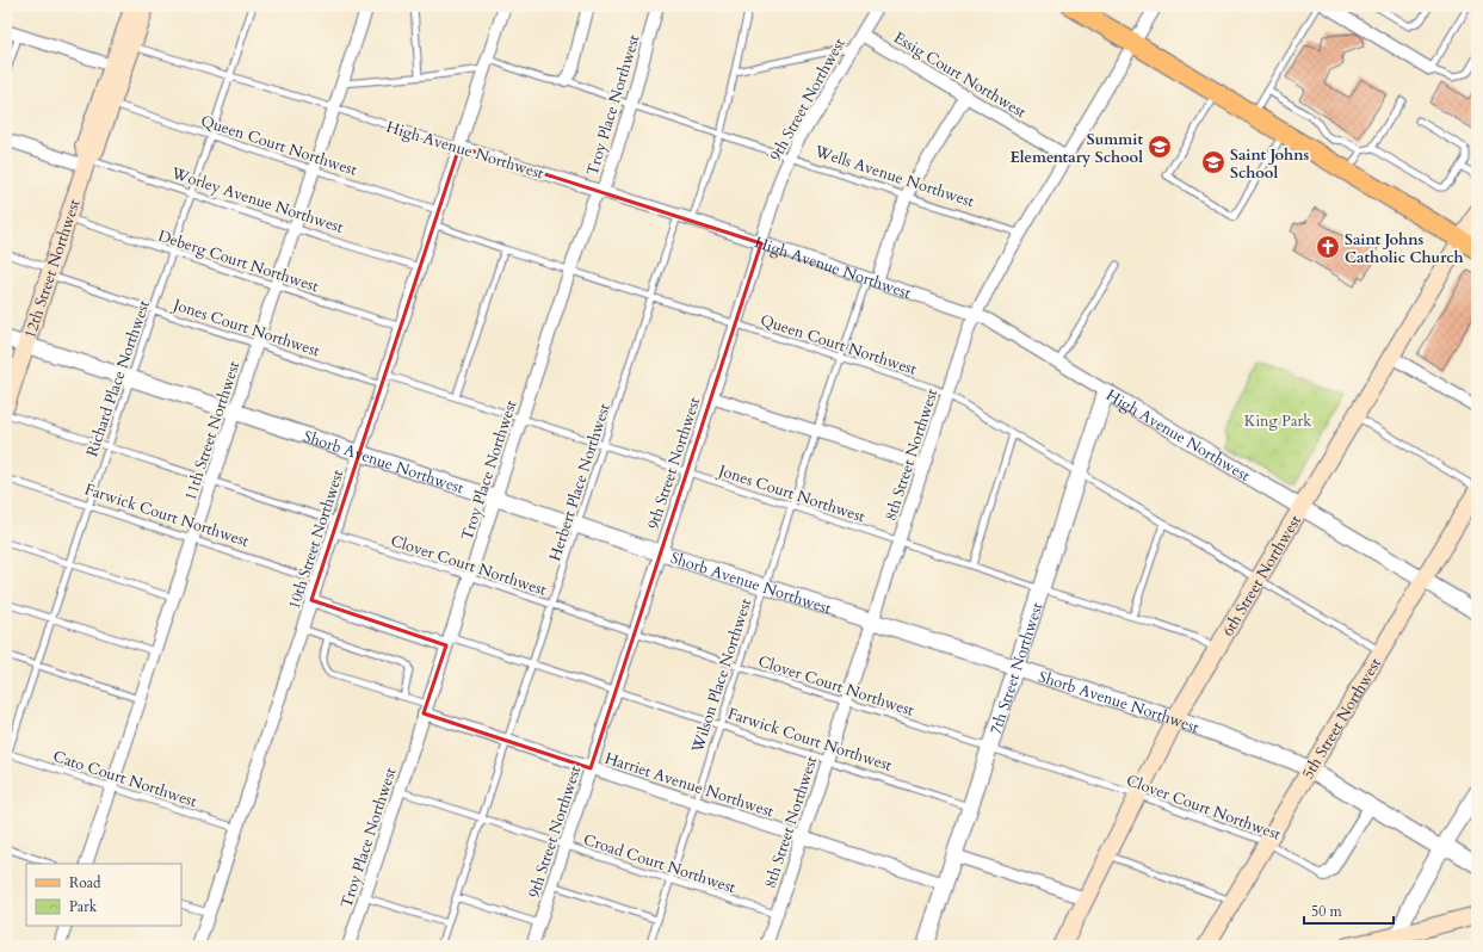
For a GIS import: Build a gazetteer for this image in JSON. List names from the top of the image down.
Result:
{
  "streets": {
    "main road": ["12th Street Northwest", "6th Street Northwest", "5th Street Northwest"],
    "street": [
      "Essig Court Northwest",
      "9th Street Northwest",
      "Troy Place Northwest",
      "High Avenue Northwest",
      "Worley Avenue Northwest",
      "11th Street Northwest",
      "8th Street Northwest",
      "Shorb Avenue Northwest",
      "Farwick Court Northwest",
      "10th Street Northwest",
      "7th Street Northwest",
      "Wilson Place Northwest",
      "Harriet Avenue Northwest"
    ],
    "lane": [
      "Queen Court Northwest",
      "Wells Avenue Northwest",
      "Deberg Court Northwest",
      "Jones Court Northwest",
      "Richard Place Northwest",
      "Herbert Place Northwest",
      "Clover Court Northwest",
      "Cato Court Northwest",
      "Croad Court Northwest"
    ]
  },
  "crossings": [
    ["Essig Court Northwest", "9th Street Northwest"],
    ["Essig Court Northwest", "8th Street Northwest"],
    ["Essig Court Northwest", "Wilson Place Northwest"],
    ["9th Street Northwest", "Queen Court Northwest"],
    ["9th Street Northwest", "High Avenue Northwest"],
    ["9th Street Northwest", "Wells Avenue Northwest"],
    ["9th Street Northwest", "Jones Court Northwest"],
    ["9th Street Northwest", "Shorb Avenue Northwest"],
    ["9th Street Northwest", "Farwick Court Northwest"],
    ["9th Street Northwest", "Clover Court Northwest"],
    ["9th Street Northwest", "Harriet Avenue Northwest"],
    ["9th Street Northwest", "Croad Court Northwest"],
    ["Troy Place Northwest", "Queen Court Northwest"],
    ["Troy Place Northwest", "High Avenue Northwest"],
    ["Troy Place Northwest", "Wells Avenue Northwest"],
    ["Troy Place Northwest", "Jones Court Northwest"],
    ["Troy Place Northwest", "Shorb Avenue Northwest"],
    ["Troy Place Northwest", "Farwick Court Northwest"],
    ["Troy Place Northwest", "Clover Court Northwest"],
    ["Troy Place Northwest", "Harriet Avenue Northwest"],
    ["Troy Place Northwest", "Croad Court Northwest"],
    ["Queen Court Northwest", "12th Street Northwest"],
    ["Queen Court Northwest", "Richard Place Northwest"],
    ["Queen Court Northwest", "11th Street Northwest"],
    ["Queen Court Northwest", "8th Street Northwest"],
    ["Queen Court Northwest", "Herbert Place Northwest"],
    ["Queen Court Northwest", "10th Street Northwest"],
    ["Queen Court Northwest", "6th Street Northwest"],
    ["Queen Court Northwest", "7th Street Northwest"],
    ["Queen Court Northwest", "Wilson Place Northwest"],
    ["Queen Court Northwest", "5th Street Northwest"],
    ["High Avenue Northwest", "12th Street Northwest"],
    ["High Avenue Northwest", "Richard Place Northwest"],
    ["High Avenue Northwest", "11th Street Northwest"],
    ["High Avenue Northwest", "8th Street Northwest"],
    ["High Avenue Northwest", "Herbert Place Northwest"],
    ["High Avenue Northwest", "10th Street Northwest"],
    ["High Avenue Northwest", "6th Street Northwest"],
    ["High Avenue Northwest", "7th Street Northwest"],
    ["High Avenue Northwest", "Wilson Place Northwest"],
    ["High Avenue Northwest", "5th Street Northwest"],
    ["Wells Avenue Northwest", "11th Street Northwest"],
    ["Wells Avenue Northwest", "8th Street Northwest"],
    ["Wells Avenue Northwest", "10th Street Northwest"],
    ["Wells Avenue Northwest", "Wilson Place Northwest"],
    ["Worley Avenue Northwest", "12th Street Northwest"],
    ["Worley Avenue Northwest", "Richard Place Northwest"],
    ["Worley Avenue Northwest", "11th Street Northwest"],
    ["Worley Avenue Northwest", "10th Street Northwest"],
    ["Deberg Court Northwest", "12th Street Northwest"],
    ["Deberg Court Northwest", "Richard Place Northwest"],
    ["Deberg Court Northwest", "11th Street Northwest"],
    ["Deberg Court Northwest", "10th Street Northwest"],
    ["12th Street Northwest", "Jones Court Northwest"],
    ["12th Street Northwest", "Shorb Avenue Northwest"],
    ["Jones Court Northwest", "Richard Place Northwest"],
    ["Jones Court Northwest", "11th Street Northwest"],
    ["Jones Court Northwest", "8th Street Northwest"],
    ["Jones Court Northwest", "Herbert Place Northwest"],
    ["Jones Court Northwest", "10th Street Northwest"],
    ["Jones Court Northwest", "6th Street Northwest"],
    ["Jones Court Northwest", "7th Street Northwest"],
    ["Jones Court Northwest", "Wilson Place Northwest"],
    ["Richard Place Northwest", "Shorb Avenue Northwest"],
    ["Richard Place Northwest", "Farwick Court Northwest"],
    ["Richard Place Northwest", "Clover Court Northwest"],
    ["Richard Place Northwest", "Cato Court Northwest"],
    ["11th Street Northwest", "Shorb Avenue Northwest"],
    ["11th Street Northwest", "Farwick Court Northwest"],
    ["11th Street Northwest", "Clover Court Northwest"],
    ["11th Street Northwest", "Cato Court Northwest"],
    ["8th Street Northwest", "Shorb Avenue Northwest"],
    ["8th Street Northwest", "Farwick Court Northwest"],
    ["8th Street Northwest", "Clover Court Northwest"],
    ["8th Street Northwest", "Harriet Avenue Northwest"],
    ["8th Street Northwest", "Croad Court Northwest"],
    ["Shorb Avenue Northwest", "Herbert Place Northwest"],
    ["Shorb Avenue Northwest", "10th Street Northwest"],
    ["Shorb Avenue Northwest", "6th Street Northwest"],
    ["Shorb Avenue Northwest", "7th Street Northwest"],
    ["Shorb Avenue Northwest", "Wilson Place Northwest"],
    ["Shorb Avenue Northwest", "5th Street Northwest"],
    ["Herbert Place Northwest", "Farwick Court Northwest"],
    ["Herbert Place Northwest", "Clover Court Northwest"],
    ["Herbert Place Northwest", "Harriet Avenue Northwest"],
    ["Herbert Place Northwest", "Croad Court Northwest"],
    ["Farwick Court Northwest", "10th Street Northwest"],
    ["Farwick Court Northwest", "7th Street Northwest"],
    ["Farwick Court Northwest", "Wilson Place Northwest"],
    ["10th Street Northwest", "Clover Court Northwest"],
    ["10th Street Northwest", "Cato Court Northwest"],
    ["Clover Court Northwest", "6th Street Northwest"],
    ["Clover Court Northwest", "7th Street Northwest"],
    ["Clover Court Northwest", "Wilson Place Northwest"],
    ["Clover Court Northwest", "5th Street Northwest"],
    ["7th Street Northwest", "Harriet Avenue Northwest"],
    ["Wilson Place Northwest", "Harriet Avenue Northwest"],
    ["Wilson Place Northwest", "Croad Court Northwest"]
  ],
  "parks": ["King Park"],
  "places": {
    "school or university": ["Summit Elementary School", "Saint Johns School"],
    "church": ["Saint Johns Catholic Church"]
  },
  "legend": ["Road", "Park"],
  "scale_bar": "50 m"
}
